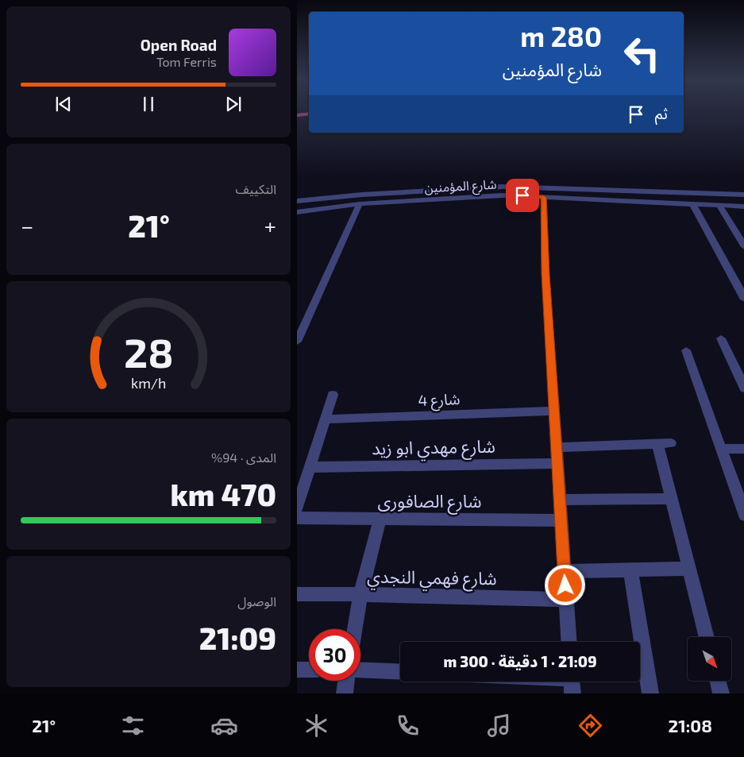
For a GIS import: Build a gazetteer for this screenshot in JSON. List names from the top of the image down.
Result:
{
  "streets": {
    "street": [
      "شارع المؤمنين",
      "شارع 4",
      "شارع مهدي ابو زيد",
      "شارع الصافورى",
      "شارع فهمي النجدي"
    ]
  },
  "north": "bottom right",
  "page": {
    "turn": ["280 m", "شارع المؤمنين"],
    "song": ["Open Road", "Tom Ferris"],
    "then": "ثم",
    "tile": [
      "التكييف",
      ["المدى · 94%", "470 km"],
      ["الوصول", "21:09"]
    ],
    "heat": ["−", "21°", "+"],
    "limit": "30",
    "trip": "21:09 · 1 دقيقة · 300 m",
    "tabs": ["21:08", "21°"],
    "gauge": ["28", "km/h"]
  }
}
